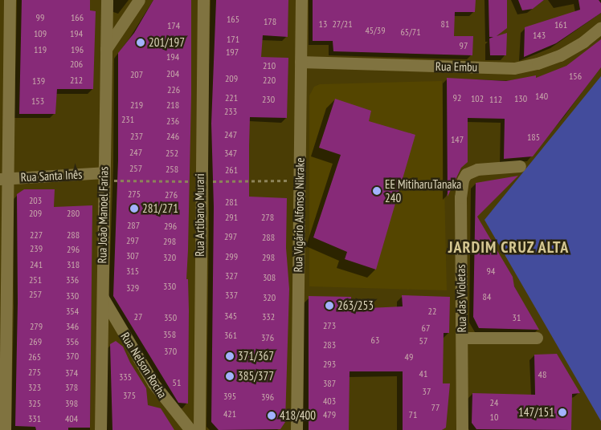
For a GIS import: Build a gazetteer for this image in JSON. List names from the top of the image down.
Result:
{
  "streets": {
    "street": [
      "Rua Embu",
      "Rua Santa Inês",
      "Rua João Manoel Farias",
      "Rua Artibano Murari",
      "Rua Vigário Alfonso Nikrake",
      "Rua das Violetas",
      "Rua Nelson Rocha"
    ]
  },
  "crossings": [
    ["Rua Embu", "Rua Vigário Alfonso Nikrake"],
    ["Rua Santa Inês", "Rua João Manoel Farias"],
    ["Rua João Manoel Farias", "Rua Nelson Rocha"]
  ],
  "districts": ["JARDIM CRUZ ALTA"],
  "places": [
    "201/197",
    "EE MitiharuTanaka 240",
    "281/271",
    "263/253",
    "371/367",
    "385/377",
    "147/151",
    "418/400"
  ],
  "house_numbers": [
    "99",
    "166",
    "165",
    "178",
    "13",
    "27/21",
    "81",
    "161",
    "174",
    "45/39",
    "65/71",
    "109",
    "194",
    "143",
    "171",
    "97",
    "119",
    "196",
    "197",
    "194",
    "206",
    "210",
    "204",
    "207",
    "156",
    "209",
    "212",
    "220",
    "139",
    "226",
    "140",
    "221",
    "92",
    "102",
    "130",
    "230",
    "112",
    "153",
    "219",
    "218",
    "233",
    "231",
    "236",
    "247",
    "237",
    "246",
    "185",
    "147",
    "247",
    "252",
    "347",
    "257",
    "258",
    "261",
    "275",
    "276",
    "203",
    "281",
    "209",
    "280",
    "291",
    "278",
    "287",
    "296",
    "227",
    "288",
    "297",
    "288",
    "297",
    "298",
    "239",
    "296",
    "307",
    "299",
    "320",
    "298",
    "241",
    "318",
    "315",
    "94",
    "327",
    "308",
    "251",
    "336",
    "330",
    "329",
    "257",
    "337",
    "330",
    "84",
    "320",
    "354",
    "22",
    "345",
    "27",
    "332",
    "350",
    "31",
    "273",
    "279",
    "346",
    "67",
    "358",
    "361",
    "376",
    "63",
    "57",
    "269",
    "356",
    "283",
    "370",
    "370",
    "265",
    "49",
    "293",
    "275",
    "374",
    "41",
    "48",
    "335",
    "51",
    "387",
    "323",
    "378",
    "37",
    "375",
    "395",
    "396",
    "403",
    "24",
    "325",
    "398",
    "77",
    "421",
    "479",
    "71",
    "10",
    "331",
    "404"
  ]
}
